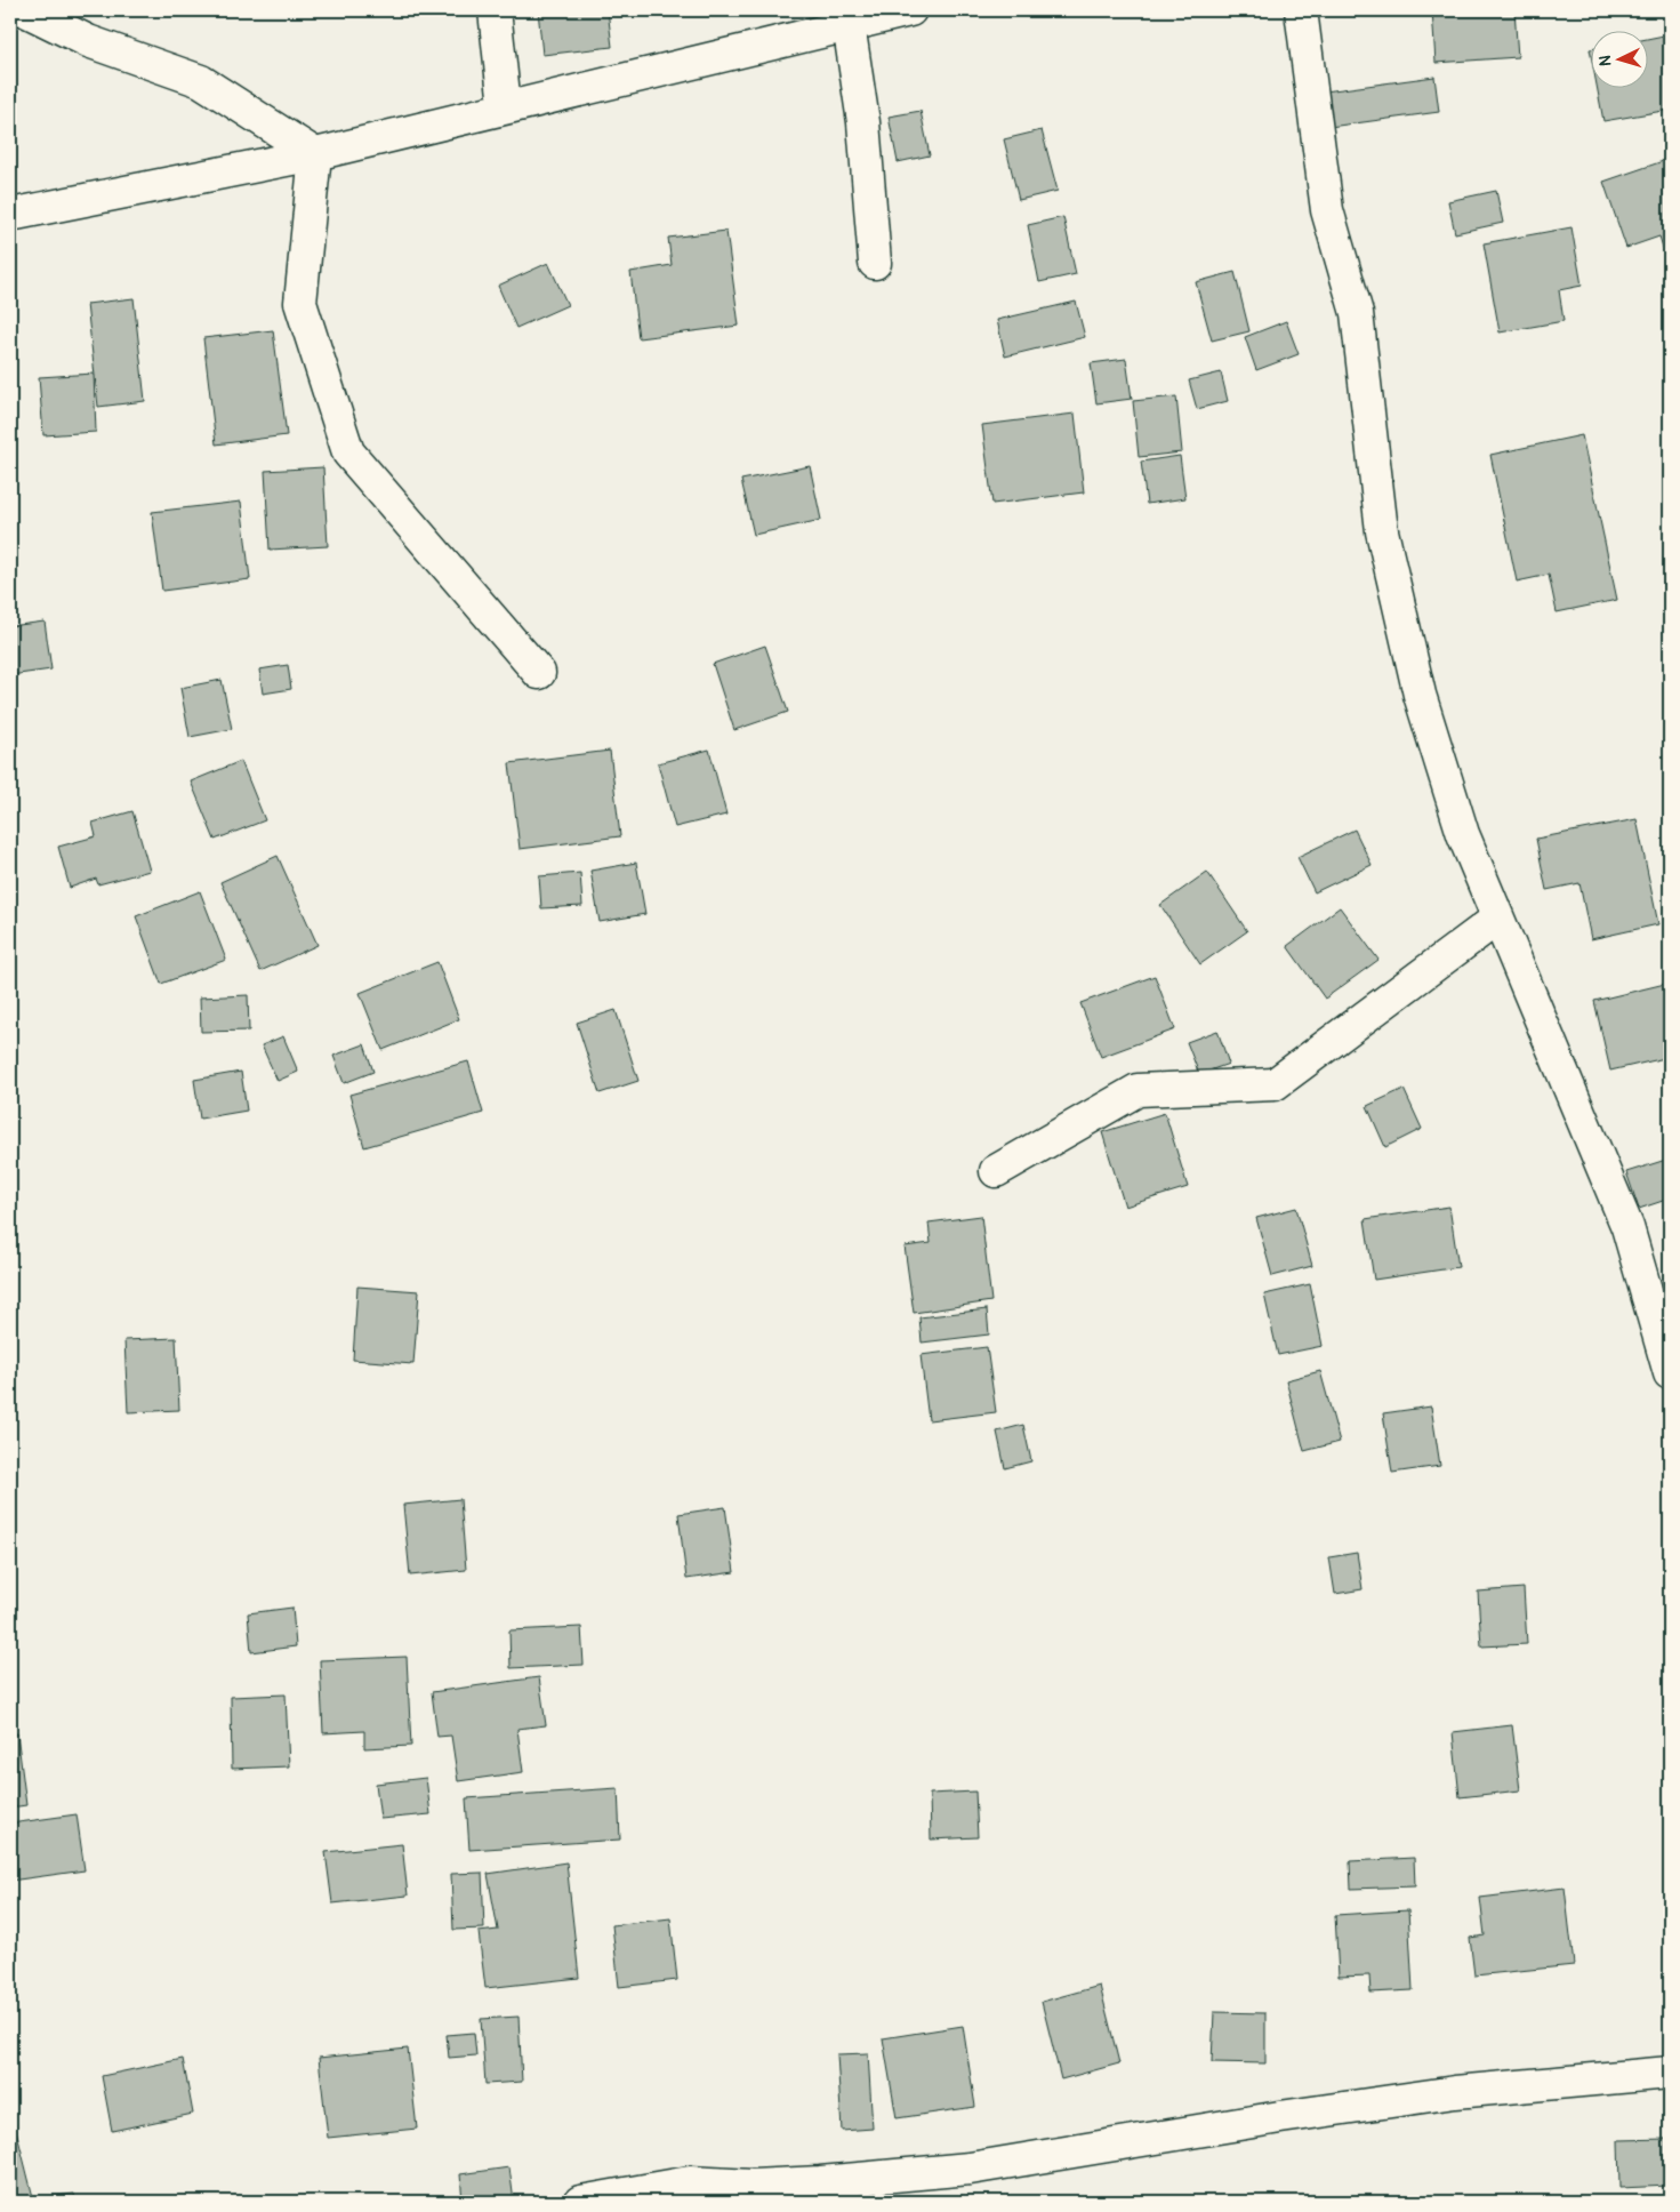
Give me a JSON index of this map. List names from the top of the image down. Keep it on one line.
{"north":"left"}
